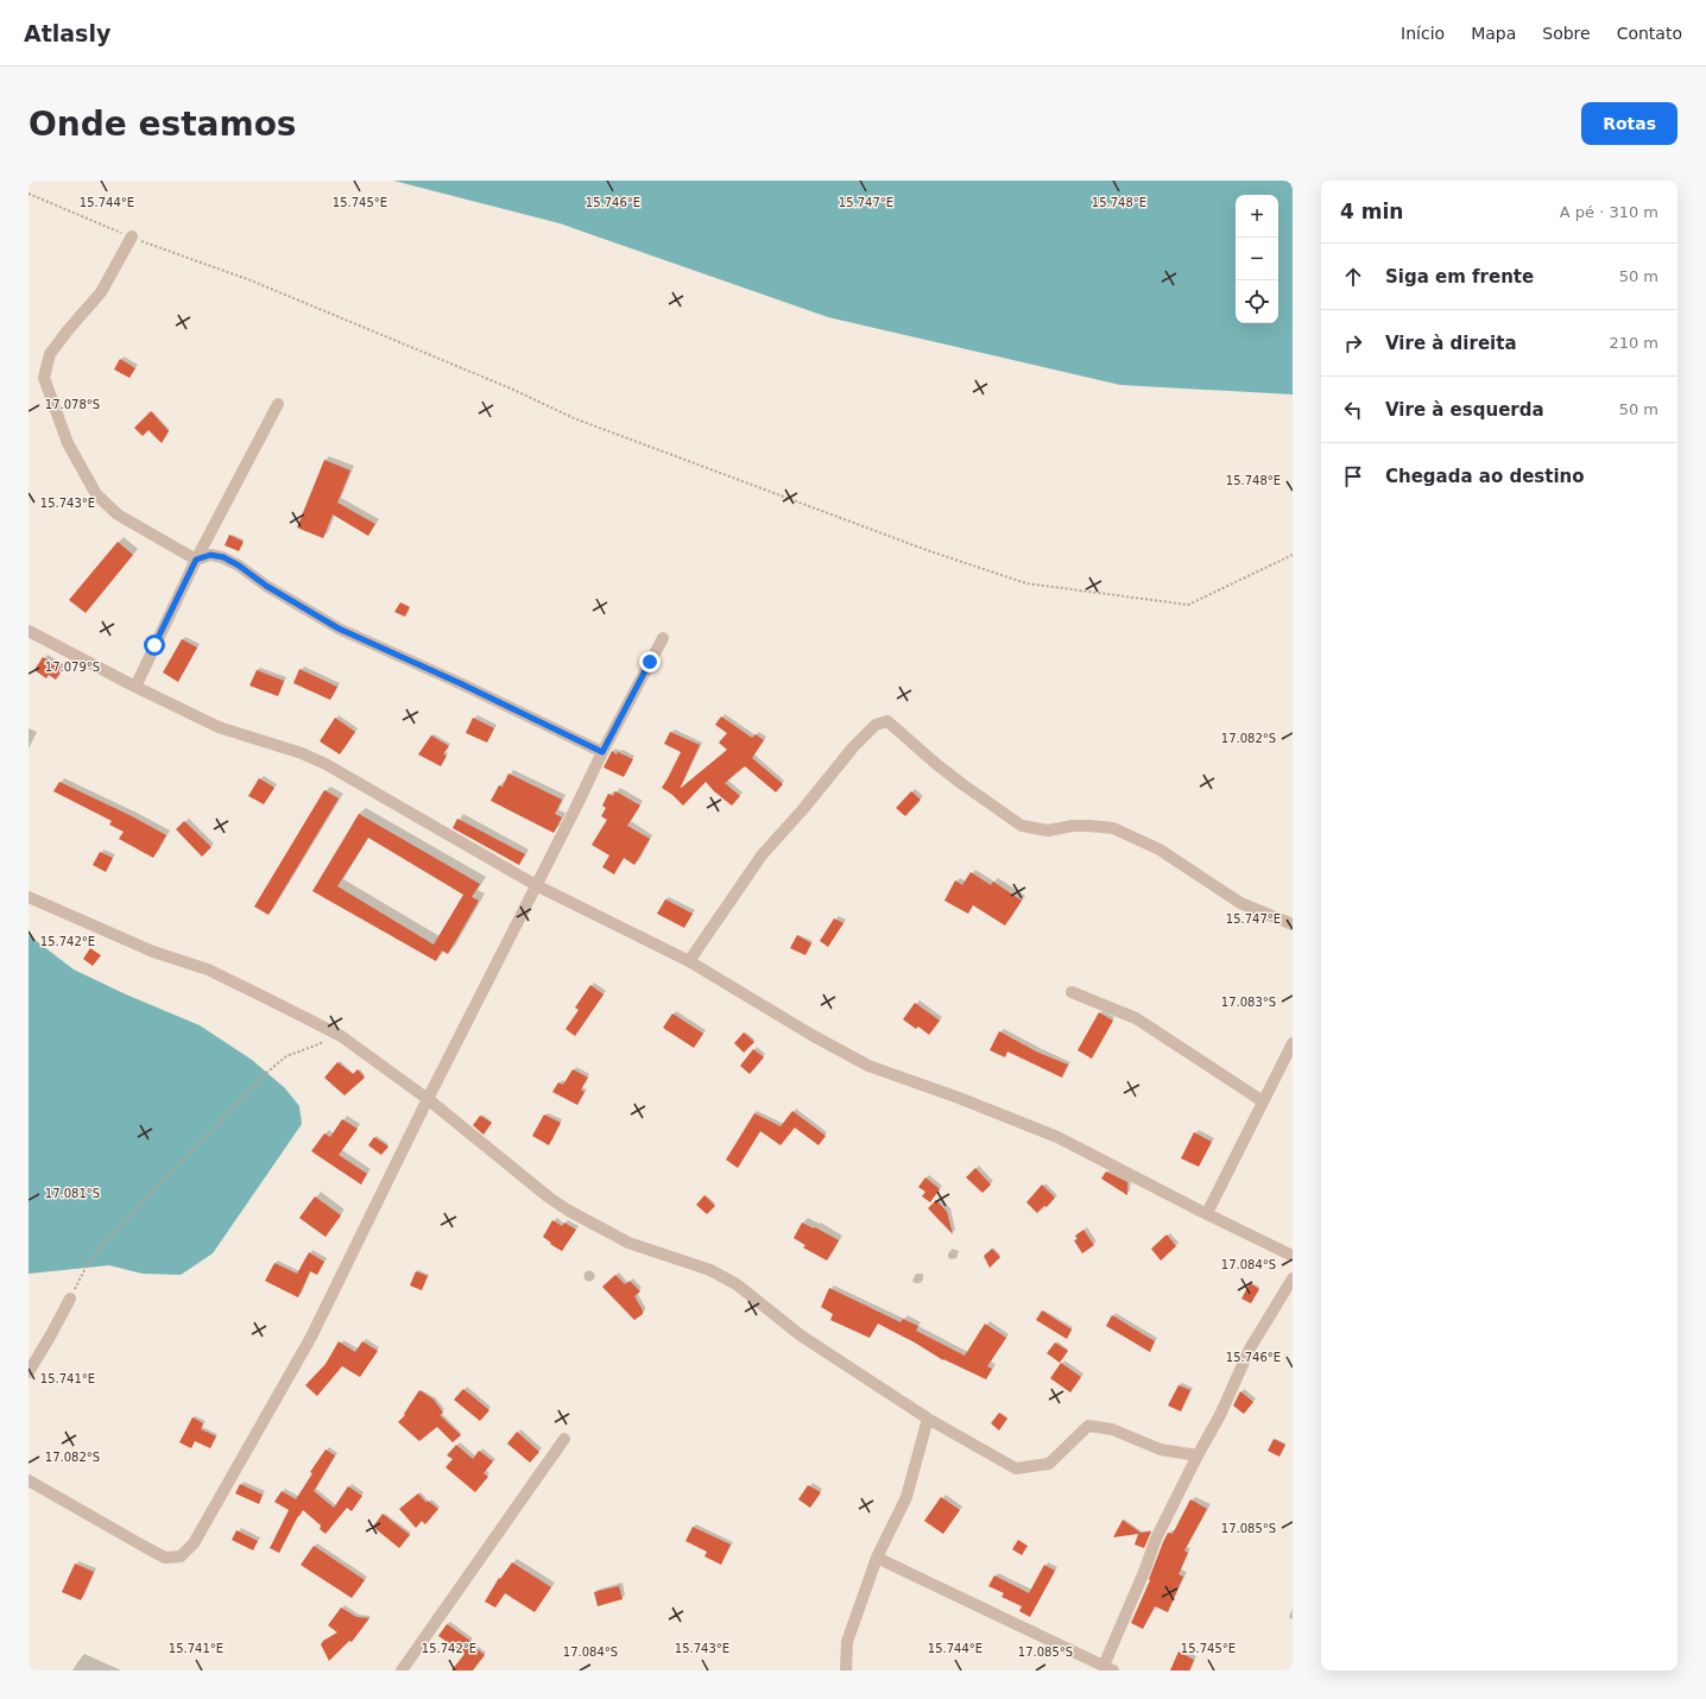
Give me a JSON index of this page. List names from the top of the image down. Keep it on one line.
{"page":{"header":"Atlasly","nav":["Início","Mapa","Sobre","Contato"],"buttons":"Rotas","title":"Onde estamos","heading":["4 min","A pé · 310 m"],"map_buttons":["+","−"],"list":[["Siga em frente","50 m"],["Vire à direita","210 m"],["Vire à esquerda","50 m"],"Chegada ao destino"]},"coordinates":["15.744°E","15.745°E","15.746°E","15.747°E","15.748°E","17.078°S","15.743°E","17.079°S","17.082°S","15.742°E","17.083°S","17.081°S","17.084°S","15.741°E","17.085°S"]}
